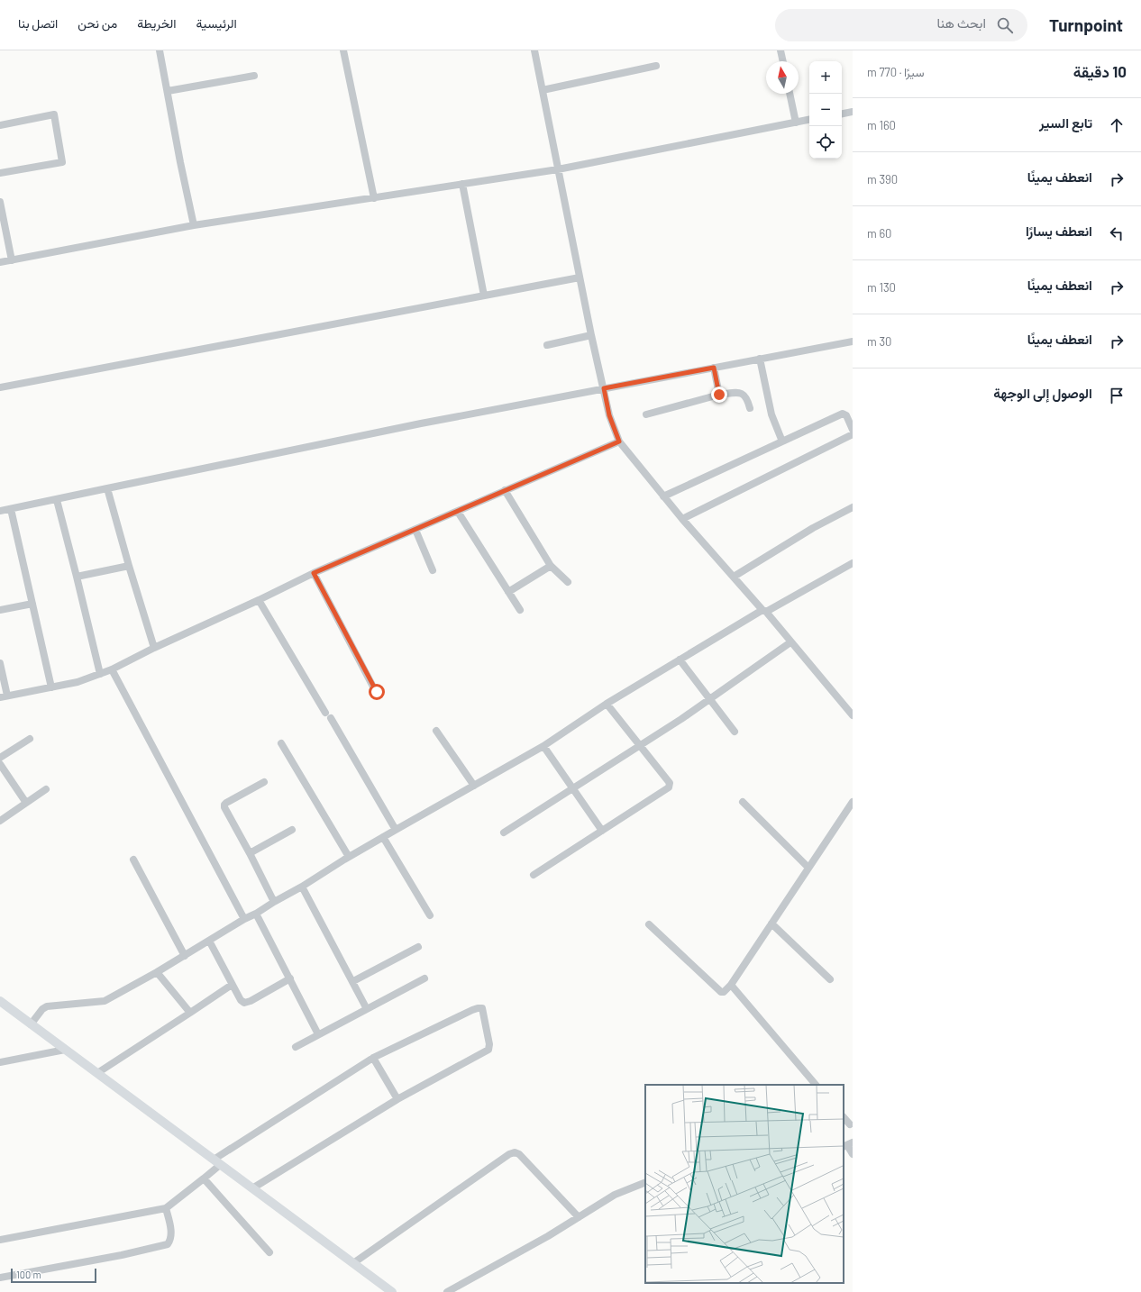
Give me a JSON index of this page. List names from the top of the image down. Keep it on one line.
{"scale_bar":"100 m","north":"top","page":{"header":"Turnpoint","search":"ابحث هنا","nav":["الرئيسية","الخريطة","من نحن","اتصل بنا"],"heading":["10 دقيقة","سيرًا · 770 m"],"map_buttons":["+","−"],"list":[["تابع السير","160 m"],["انعطف يمينًا","390 m"],["انعطف يسارًا","60 m"],["انعطف يمينًا","130 m"],["انعطف يمينًا","30 m"],"الوصول إلى الوجهة"],"scale":"100 m"}}
